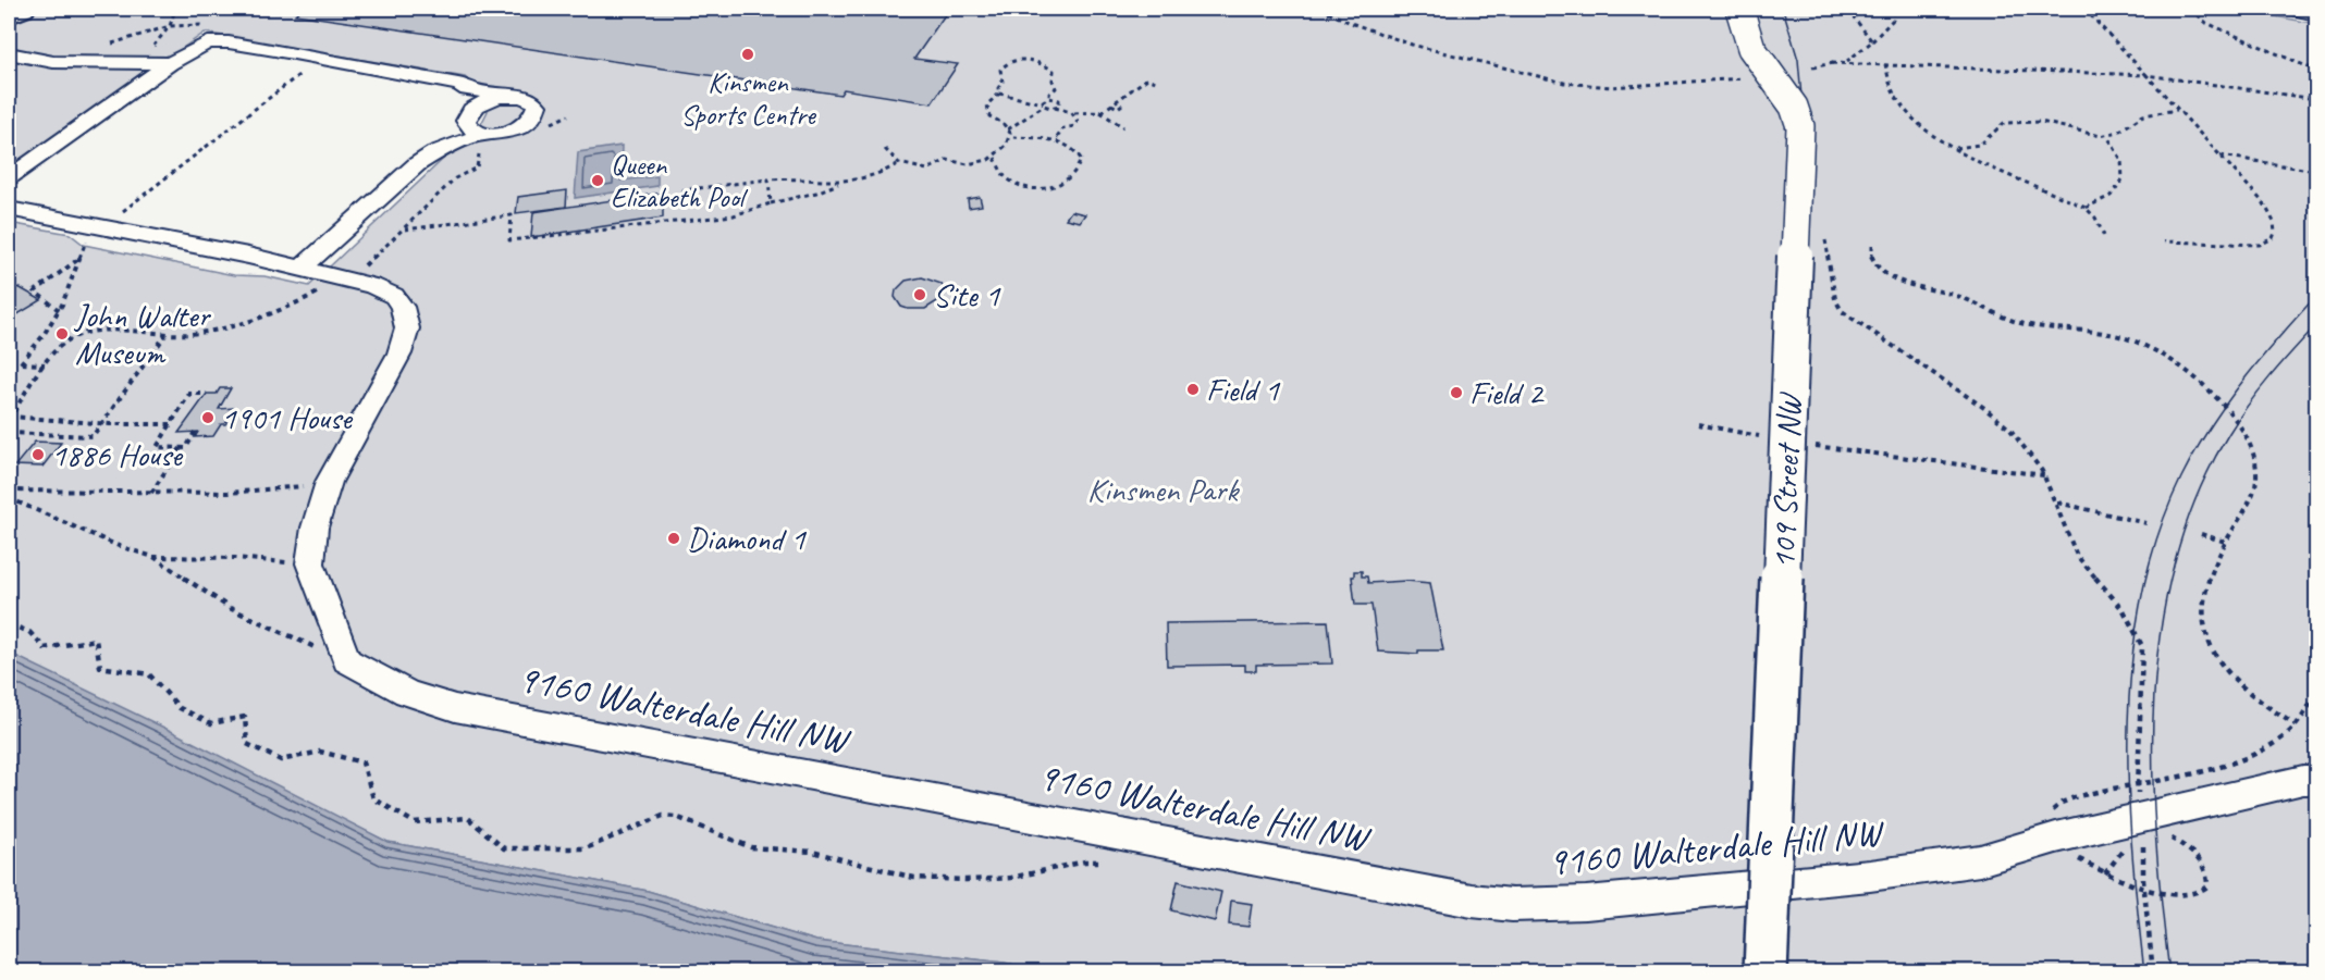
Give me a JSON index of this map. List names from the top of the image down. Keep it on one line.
{"streets":{"main road":["109 Street NW"],"street":["9160 Walterdale Hill NW"]},"parks":["Kinsmen Park"],"places":["Kinsmen Sports Centre","Queen Elizabeth Pool","Site 1","John Walter Museum","Field 1","Field 2","1901 House","1886 House","Diamond 1"]}
